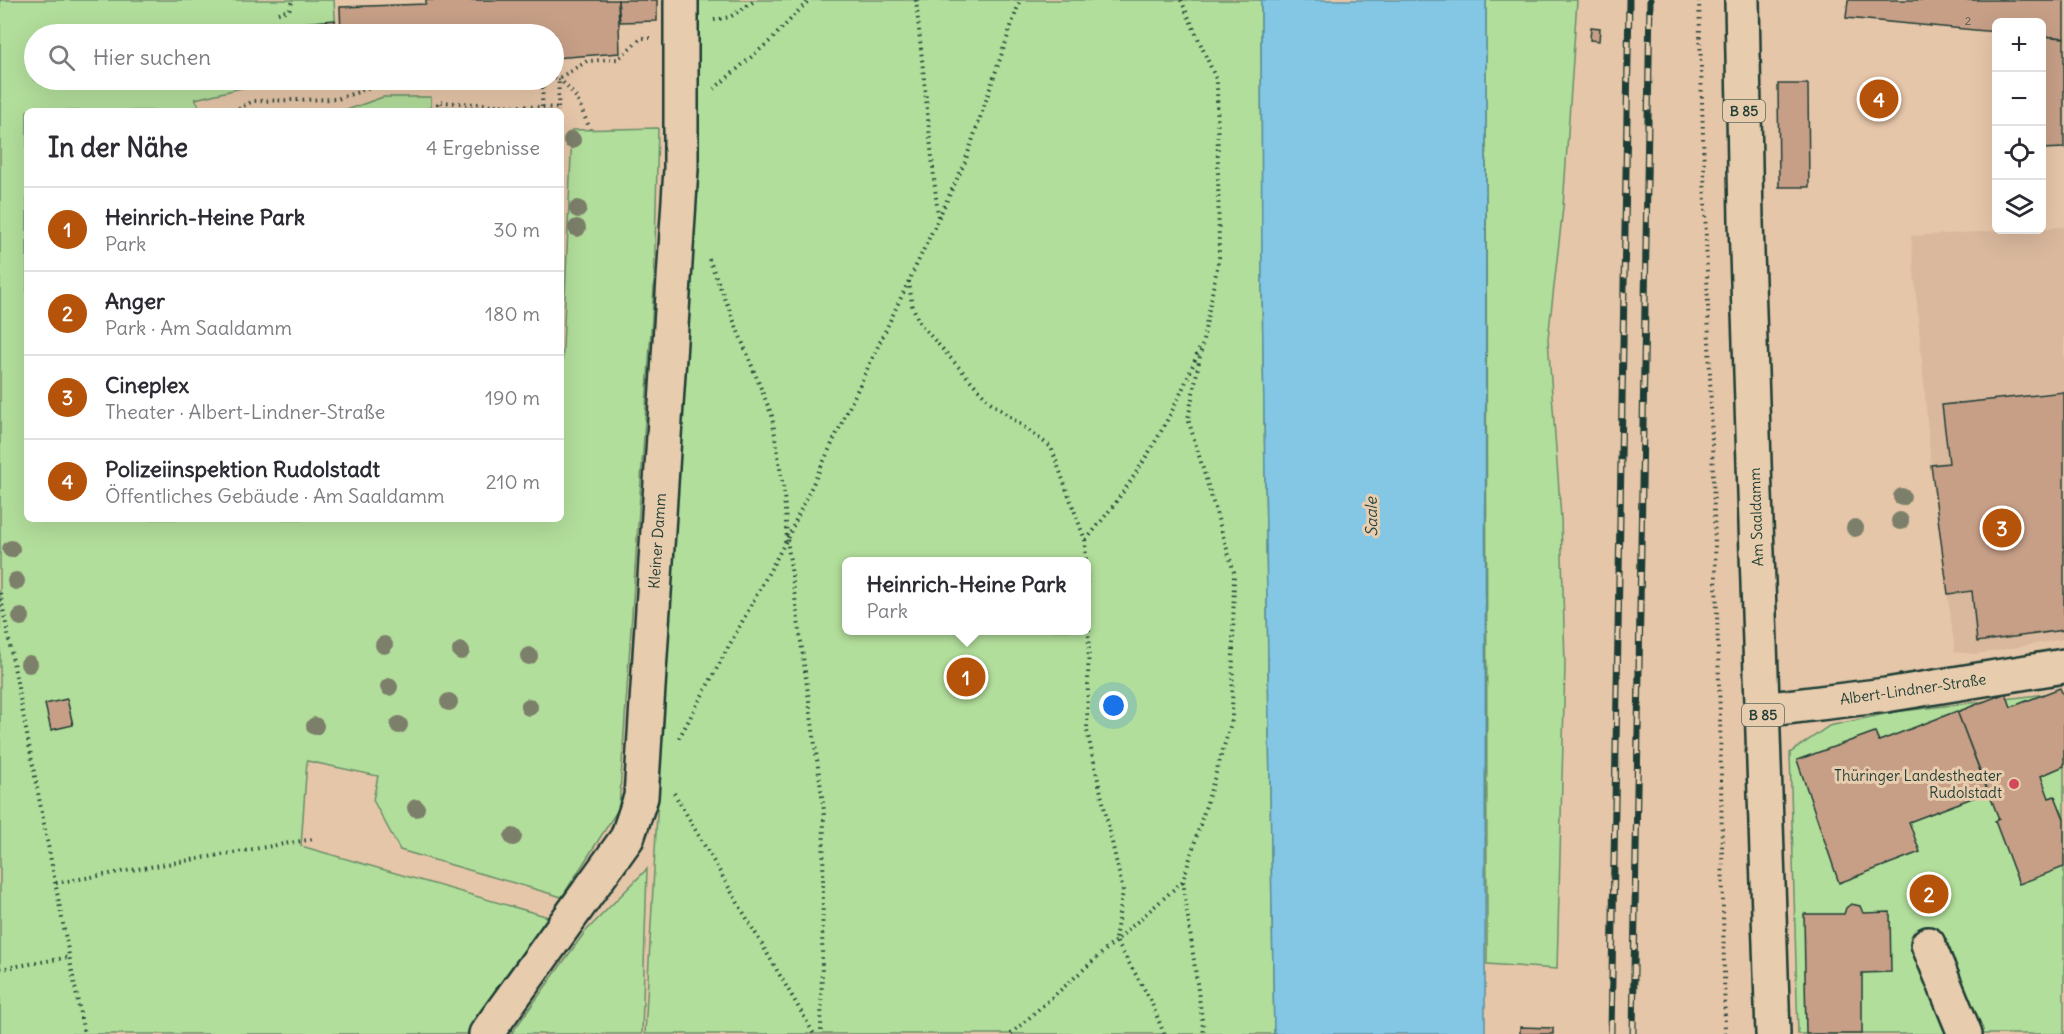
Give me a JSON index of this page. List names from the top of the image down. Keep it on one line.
{"streets":{"street":["B 85","Am Saaldamm","Kleiner Damm","Albert-Lindner-Straße"]},"crossings":[["Am Saaldamm","Albert-Lindner-Straße"]],"water":["Saale"],"places":["Thüringer Landestheater Rudolstadt"],"house_numbers":["2"],"page":{"map_buttons":["+","−"],"search":"Hier suchen","pins":["4","3","1","2"],"heading":["In der Nähe","4 Ergebnisse"],"list":[{"mark":"1","name":"Heinrich-Heine Park","note":"Park","value":"30 m"},{"mark":"2","name":"Anger","note":"Park · Am Saaldamm","value":"180 m"},{"mark":"3","name":"Cineplex","note":"Theater · Albert-Lindner-Straße","value":"190 m"},{"mark":"4","name":"Polizeiinspektion Rudolstadt","note":"Öffentliches Gebäude · Am Saaldamm","value":"210 m"}],"popup":["Heinrich-Heine Park","Park"]}}
